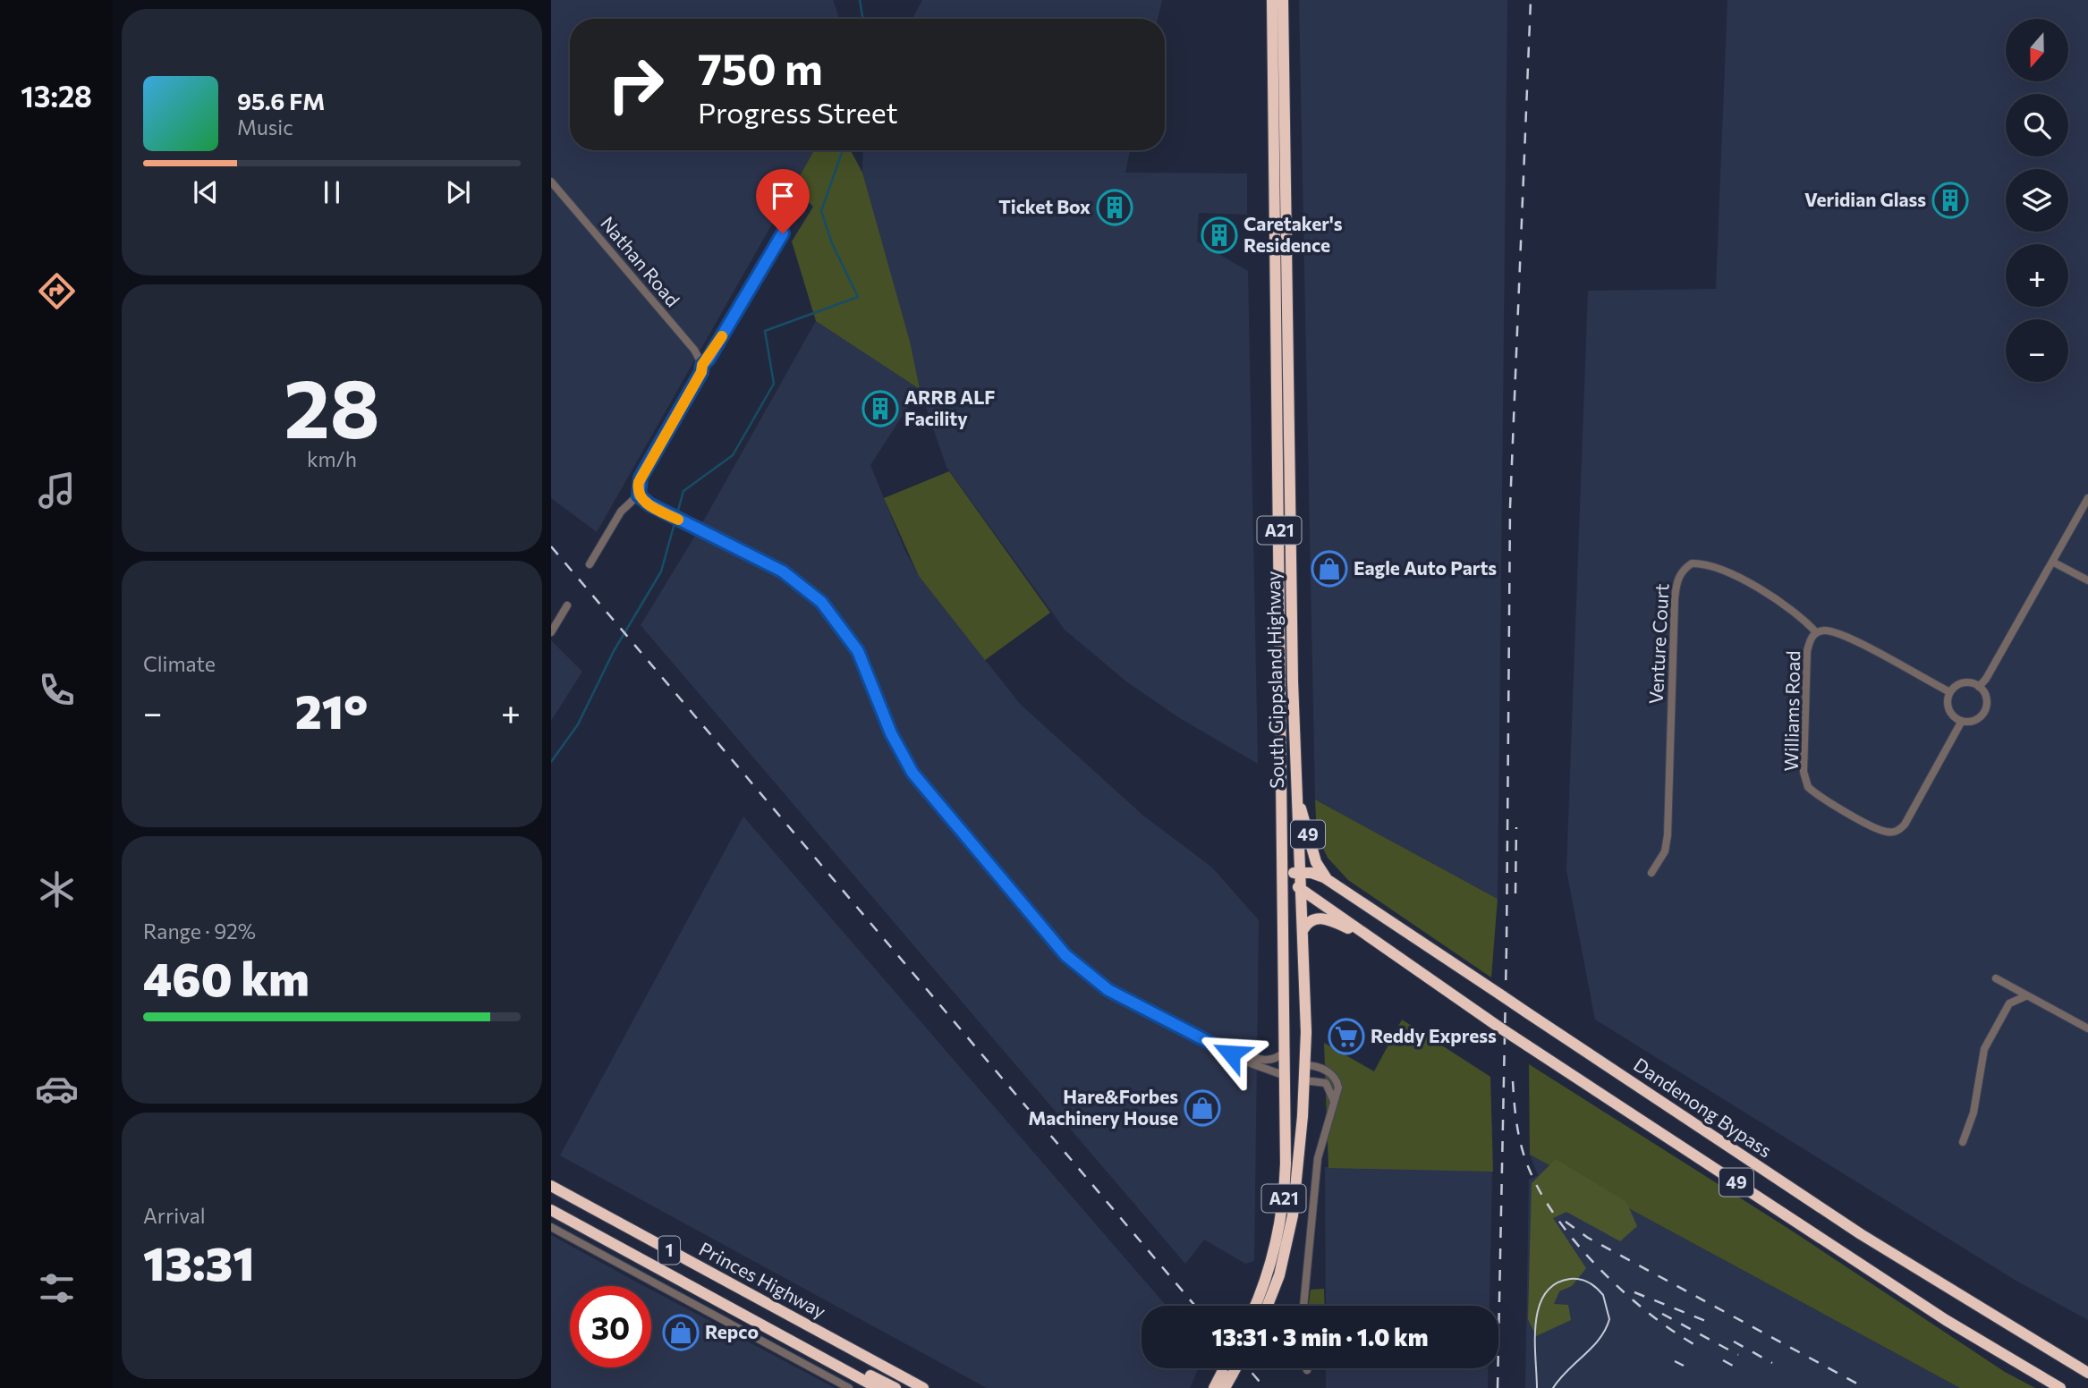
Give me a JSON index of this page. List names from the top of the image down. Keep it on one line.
{"streets":{"highway":["A21","South Gippsland Highway","49","Dandenong Bypass","1","Princes Highway"],"street":["Nathan Road","Venture Court","Williams Road"]},"crossings":[["Venture Court","Williams Road"],["South Gippsland Highway","49"],["South Gippsland Highway","Dandenong Bypass"],["49","Dandenong Bypass"]],"places":{"building":["Veridian Glass","Ticket Box","Caretaker's Residence","ARRB ALF Facility"],"shop":["Eagle Auto Parts","Hare&Forbes Machinery House","Repco"],"supermarket":["Reddy Express"]},"north":"bottom","page":{"tabs":"13:28","map_buttons":["+","−"],"turn":["750 m","Progress Street"],"song":["95.6 FM","Music"],"tile":[["28","km/h"],"Climate",["Range · 92%","460 km"],["Arrival","13:31"]],"heat":["−","21°","+"],"limit":"30","trip":"13:31 · 3 min · 1.0 km"}}
